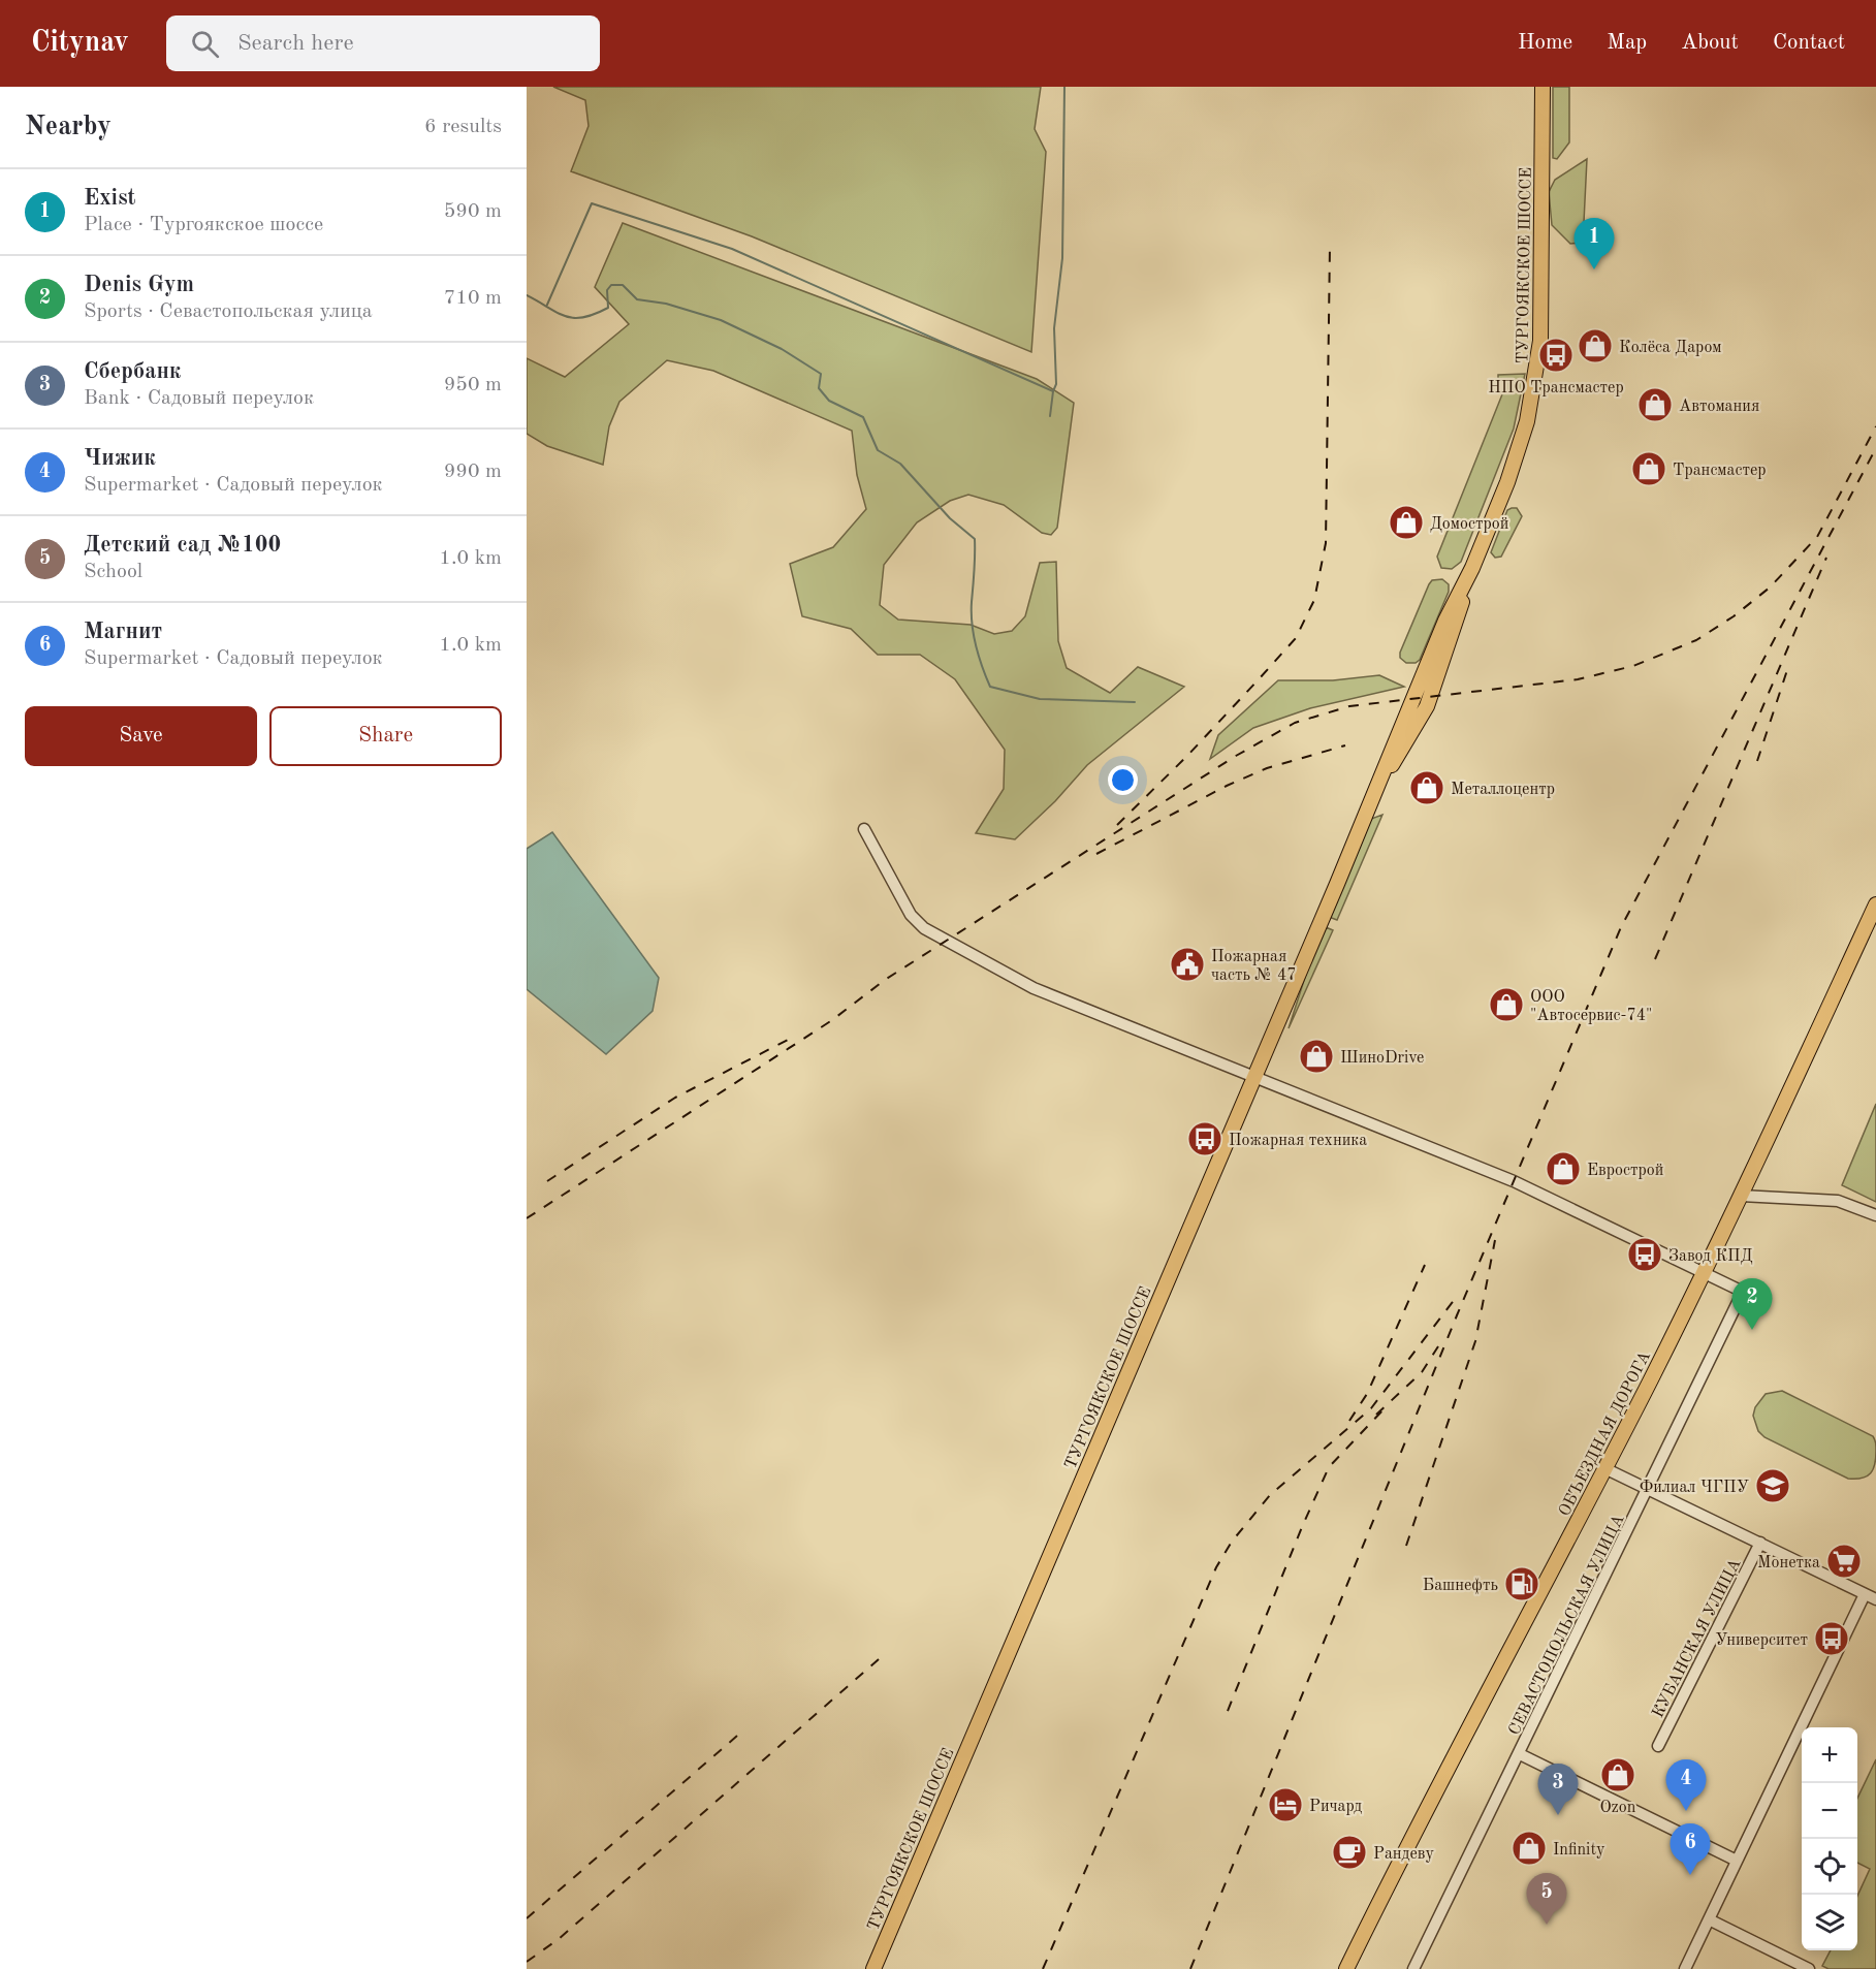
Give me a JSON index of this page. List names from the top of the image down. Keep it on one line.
{"streets":{"main road":["ТУРГОЯКСКОЕ ШОССЕ","ОБЪЕЗДНАЯ ДОРОГА"],"street":["СЕВАСТОПОЛЬСКАЯ УЛИЦА","КУБАНСКАЯ УЛИЦА"]},"crossings":[["ОБЪЕЗДНАЯ ДОРОГА","СЕВАСТОПОЛЬСКАЯ УЛИЦА"]],"places":{"shop":["Колёса Даром","Автомания","Трансмастер","Домострой","Металлоцентр","ООО \"Автосервис-74\"","ШиноDrive","Еврострой","Ozon","Infinity"],"bus stop":["НПО Трансмастер","Пожарная техника","Завод КПД","Университет"],"public building":["Пожарная часть № 47"],"school or university":["Филиал ЧГПУ"],"supermarket":["Монетка"],"fuel station":["Башнефть"],"hotel":["Ричард"],"cafe":["Рандеву"]},"page":{"header":"Citynav","search":"Search here","nav":["Home","Map","About","Contact"],"heading":["Nearby","6 results"],"list":[{"mark":"1","name":"Exist","note":"Place · Тургоякское шоссе","value":"590 m"},{"mark":"2","name":"Denis Gym","note":"Sports · Севастопольская улица","value":"710 m"},{"mark":"3","name":"Сбербанк","note":"Bank · Садовый переулок","value":"950 m"},{"mark":"4","name":"Чижик","note":"Supermarket · Садовый переулок","value":"990 m"},{"mark":"5","name":"Детский сад №100","note":"School","value":"1.0 km"},{"mark":"6","name":"Магнит","note":"Supermarket · Садовый переулок","value":"1.0 km"}],"pins":["1","2","4","3","6","5"],"buttons":["Save","Share"],"map_buttons":["+","−"]}}
